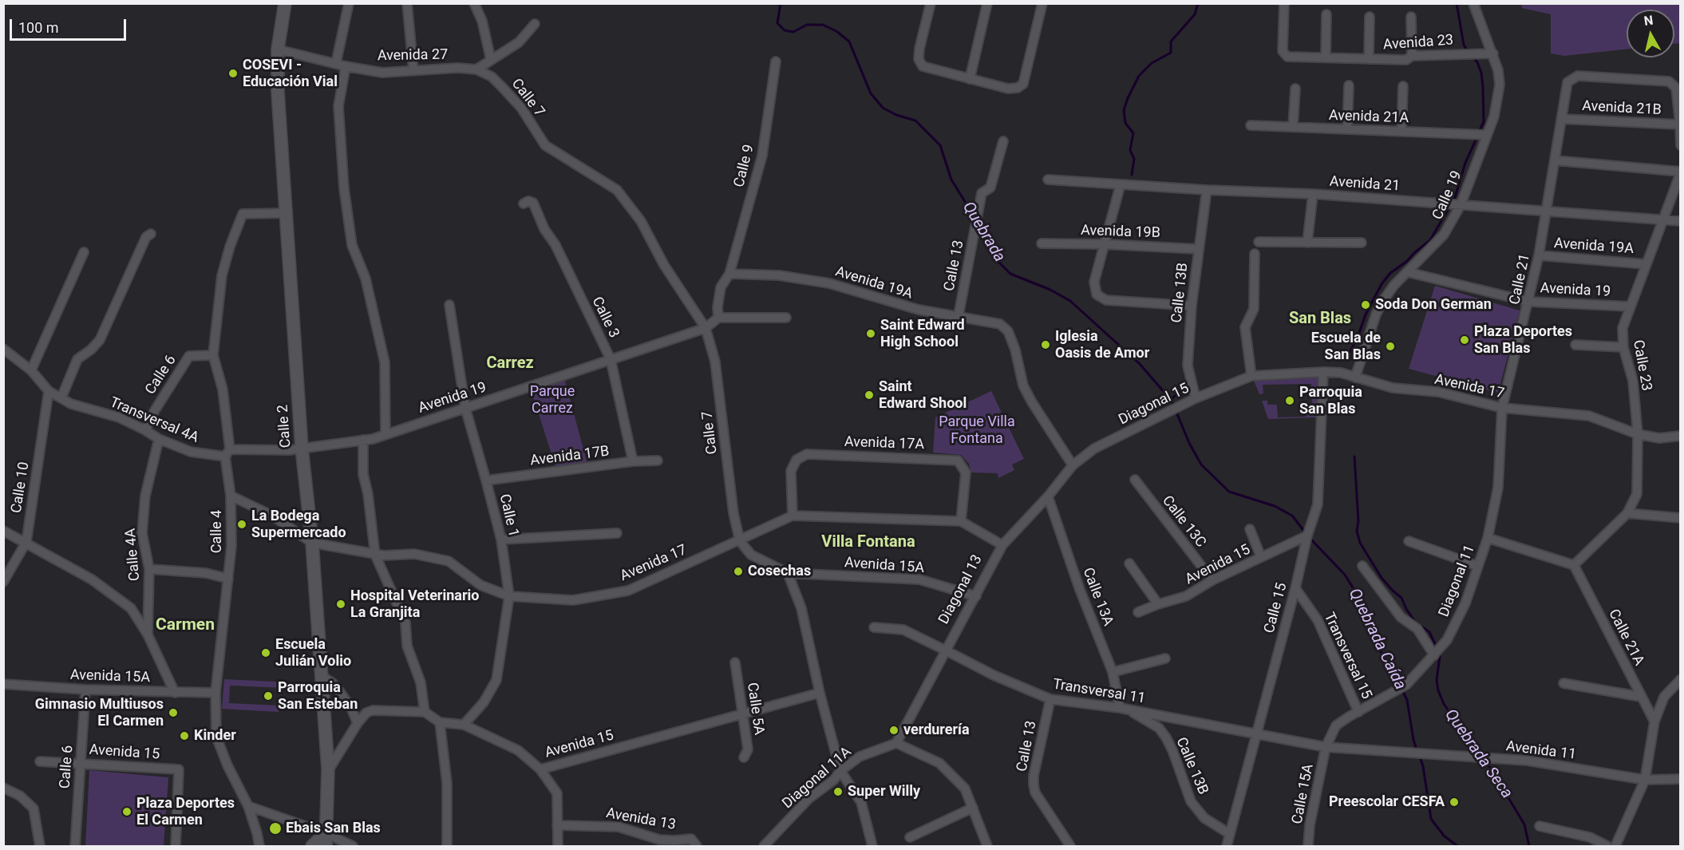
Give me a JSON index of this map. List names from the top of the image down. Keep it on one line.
{"streets":{"street":["Avenida 23","Avenida 27","Calle 7","Avenida 21B","Avenida 21A","Calle 9","Avenida 21","Calle 19","Avenida 19B","Avenida 19A","Calle 13","Calle 21","Avenida 19","Calle 13B","Calle 3","Calle 23","Calle 6","Avenida 17","Diagonal 15","Transversal 4A","Calle 2","Avenida 17A","Avenida 17B","Calle 10","Calle 1","Calle 13C","Calle 4","Calle 4A","Avenida 15","Avenida 15A","Diagonal 11","Diagonal 13","Calle 13A","Calle 15","Calle 21A","Transversal 15","Transversal 11","Calle 5A","Avenida 11","Diagonal 11A","Calle 15A","Avenida 13"]},"crossings":[["Avenida 23","Calle 19"],["Avenida 27","Calle 7"],["Avenida 27","Calle 2"],["Calle 7","Avenida 19"],["Calle 7","Avenida 17"],["Avenida 21B","Calle 21"],["Avenida 21A","Calle 19"],["Calle 9","Avenida 19A"],["Calle 9","Avenida 19"],["Avenida 21","Calle 19"],["Avenida 21","Calle 21"],["Avenida 21","Calle 13B"],["Avenida 21","Calle 23"],["Calle 19","Avenida 19"],["Calle 19","Avenida 17"],["Avenida 19B","Calle 13B"],["Avenida 19A","Calle 13"],["Avenida 19A","Calle 21"],["Avenida 19A","Calle 23"],["Avenida 19A","Diagonal 15"],["Avenida 19A","Diagonal 13"],["Calle 13","Transversal 11"],["Calle 21","Avenida 19"],["Calle 21","Avenida 17"],["Calle 21","Diagonal 11"],["Avenida 19","Calle 3"],["Avenida 19","Calle 23"],["Avenida 19","Transversal 4A"],["Avenida 19","Calle 2"],["Avenida 19","Calle 1"],["Avenida 19","Calle 4"],["Calle 13B","Diagonal 15"],["Calle 13B","Calle 15"],["Calle 13B","Transversal 11"],["Calle 3","Avenida 17B"],["Calle 23","Avenida 17"],["Calle 6","Transversal 4A"],["Calle 6","Calle 4"],["Calle 6","Avenida 15"],["Calle 6","Avenida 15A"],["Avenida 17","Diagonal 15"],["Avenida 17","Calle 2"],["Avenida 17","Avenida 17A"],["Avenida 17","Calle 1"],["Avenida 17","Diagonal 13"],["Avenida 17","Calle 15"],["Diagonal 15","Diagonal 13"],["Transversal 4A","Calle 10"],["Transversal 4A","Calle 4"],["Transversal 4A","Calle 4A"],["Calle 2","Calle 4"],["Avenida 17B","Calle 1"],["Calle 1","Avenida 15"],["Calle 13C","Avenida 15"],["Calle 4","Avenida 15A"],["Calle 4A","Avenida 15A"],["Avenida 15","Calle 15"],["Avenida 15","Calle 5A"],["Avenida 15A","Diagonal 13"],["Diagonal 11","Transversal 15"],["Diagonal 11","Avenida 11"],["Diagonal 11","Calle 15A"],["Diagonal 13","Calle 13A"],["Diagonal 13","Transversal 11"],["Diagonal 13","Diagonal 11A"],["Calle 13A","Transversal 11"],["Calle 15","Transversal 15"],["Calle 15","Transversal 11"],["Calle 15","Avenida 11"],["Transversal 11","Avenida 11"],["Avenida 11","Calle 15A"]],"districts":["San Blas","Carrez","Villa Fontana","Carmen"],"water":["Quebrada","Quebrada Caída","Quebrada Seca"],"parks":["Parque Carrez","Parque Villa Fontana"],"places":["COSEVI - Educación Vial","Soda Don German","Saint Edward High School","Plaza Deportes San Blas","Iglesia Oasis de Amor","Escuela de San Blas","Saint Edward Shool","Parroquia San Blas","La Bodega Supermercado","Cosechas","Hospital Veterinario La Granjita","Escuela Julián Volio","Parroquia San Esteban","Gimnasio Multiusos El Carmen","verdurería","Kinder","Super Willy","Preescolar CESFA","Plaza Deportes El Carmen","Ebais San Blas"],"scale_bar":"100 m","north":"top"}
